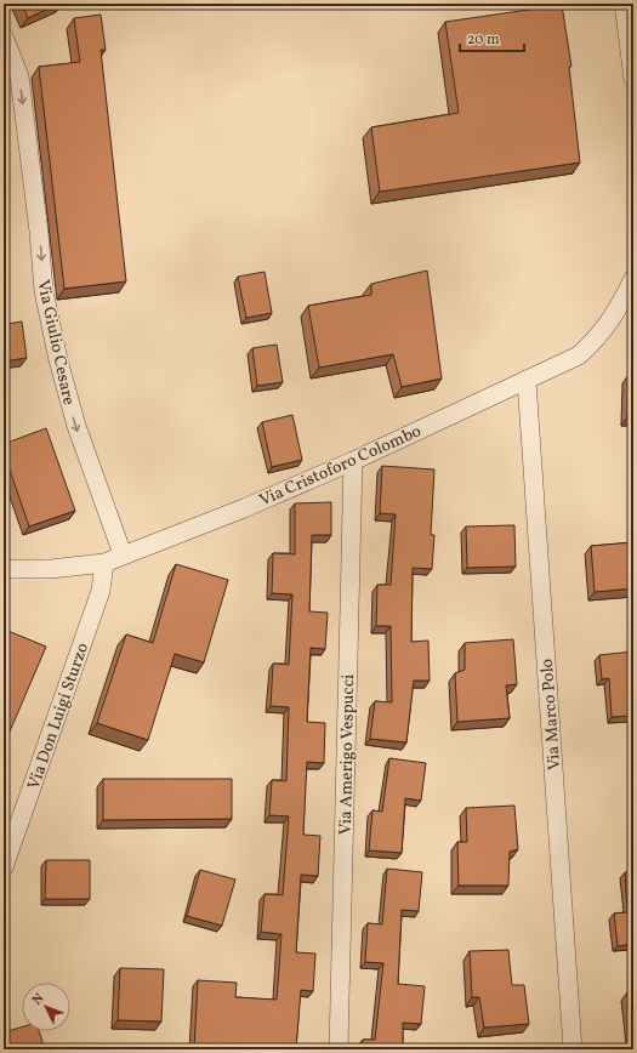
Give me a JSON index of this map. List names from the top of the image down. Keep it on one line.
{"streets":{"street":["Via Giulio Cesare","Via Cristoforo Colombo","Via Marco Polo","Via Don Luigi Sturzo","Via Amerigo Vespucci"]},"crossings":[["Via Giulio Cesare","Via Cristoforo Colombo"],["Via Cristoforo Colombo","Via Marco Polo"],["Via Cristoforo Colombo","Via Don Luigi Sturzo"],["Via Cristoforo Colombo","Via Amerigo Vespucci"]],"one_way":["Via Giulio Cesare"],"scale_bar":"20 m","north":"top left"}
